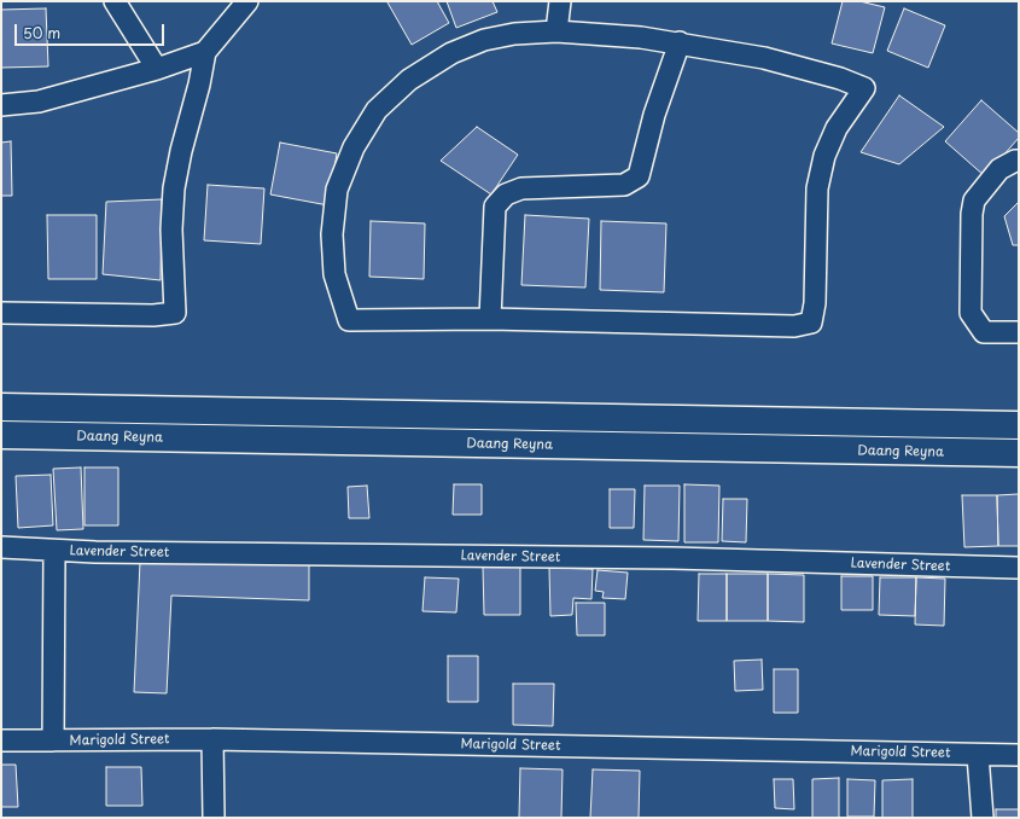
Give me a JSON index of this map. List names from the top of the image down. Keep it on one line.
{"streets":{"main road":["Daang Reyna"],"street":["Lavender Street","Marigold Street"]},"scale_bar":"50 m"}
